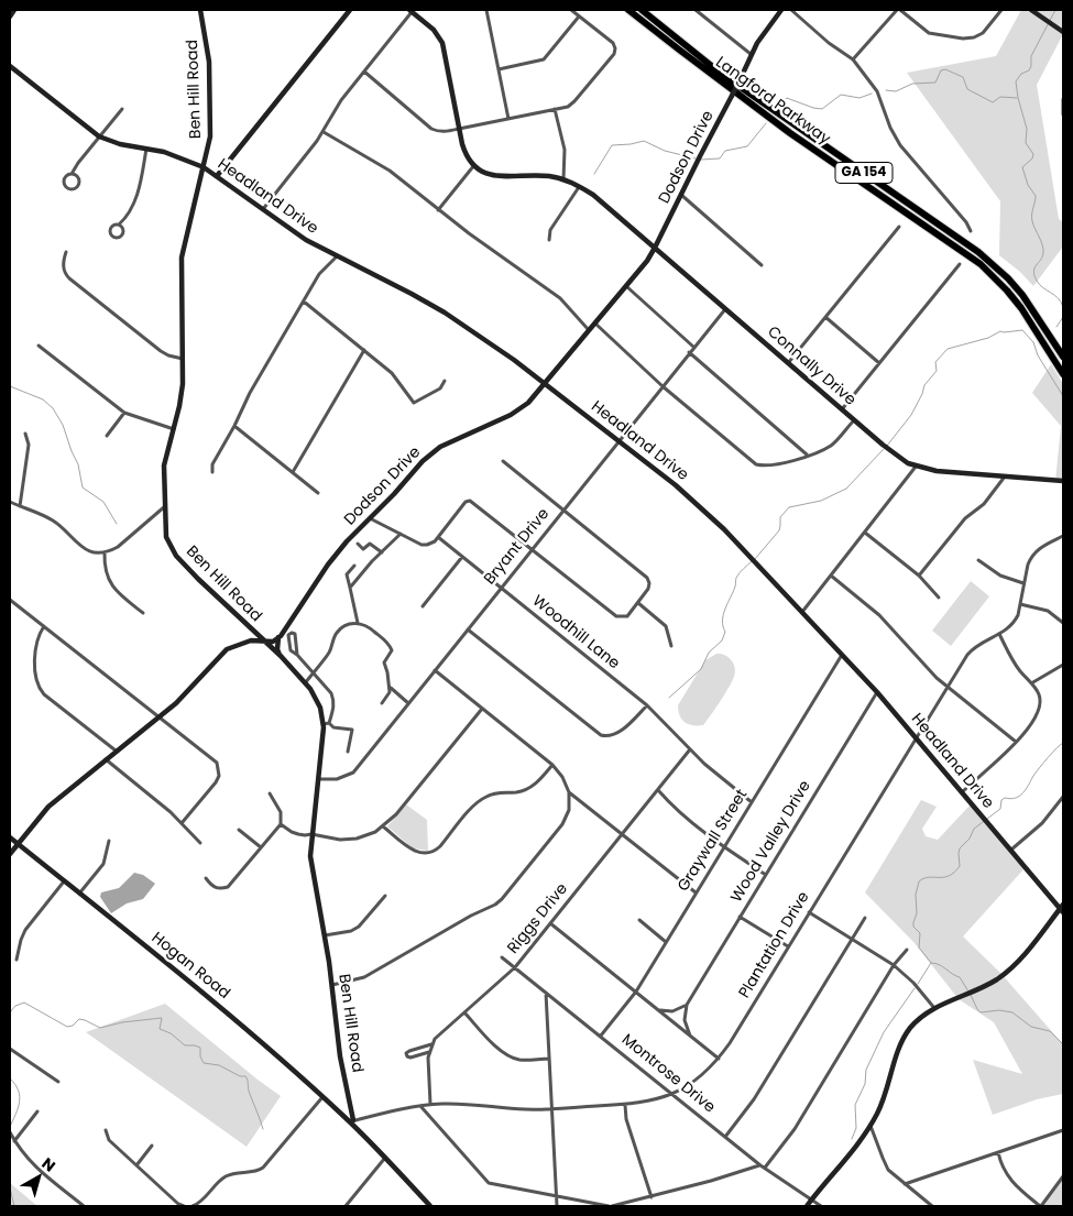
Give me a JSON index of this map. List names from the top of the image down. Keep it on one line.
{"streets":{"highway":["Langford Parkway","GA 154"],"street":["Ben Hill Road","Dodson Drive","Headland Drive","Connally Drive","Bryant Drive","Woodhill Lane","Graywall Street","Wood Valley Drive","Riggs Drive","Plantation Drive","Hogan Road","Montrose Drive"]},"crossings":[["Ben Hill Road","Headland Drive"],["Ben Hill Road","Bryant Drive"],["Ben Hill Road","Plantation Drive"],["Ben Hill Road","Hogan Road"],["Dodson Drive","Headland Drive"],["Dodson Drive","Connally Drive"],["Headland Drive","Bryant Drive"],["Headland Drive","Graywall Street"],["Headland Drive","Wood Valley Drive"],["Headland Drive","Plantation Drive"],["Connally Drive","Bryant Drive"],["Bryant Drive","Woodhill Lane"],["Woodhill Lane","Graywall Street"],["Woodhill Lane","Riggs Drive"],["Graywall Street","Montrose Drive"],["Riggs Drive","Plantation Drive"],["Riggs Drive","Montrose Drive"],["Plantation Drive","Hogan Road"],["Plantation Drive","Montrose Drive"]],"north":"top right"}
